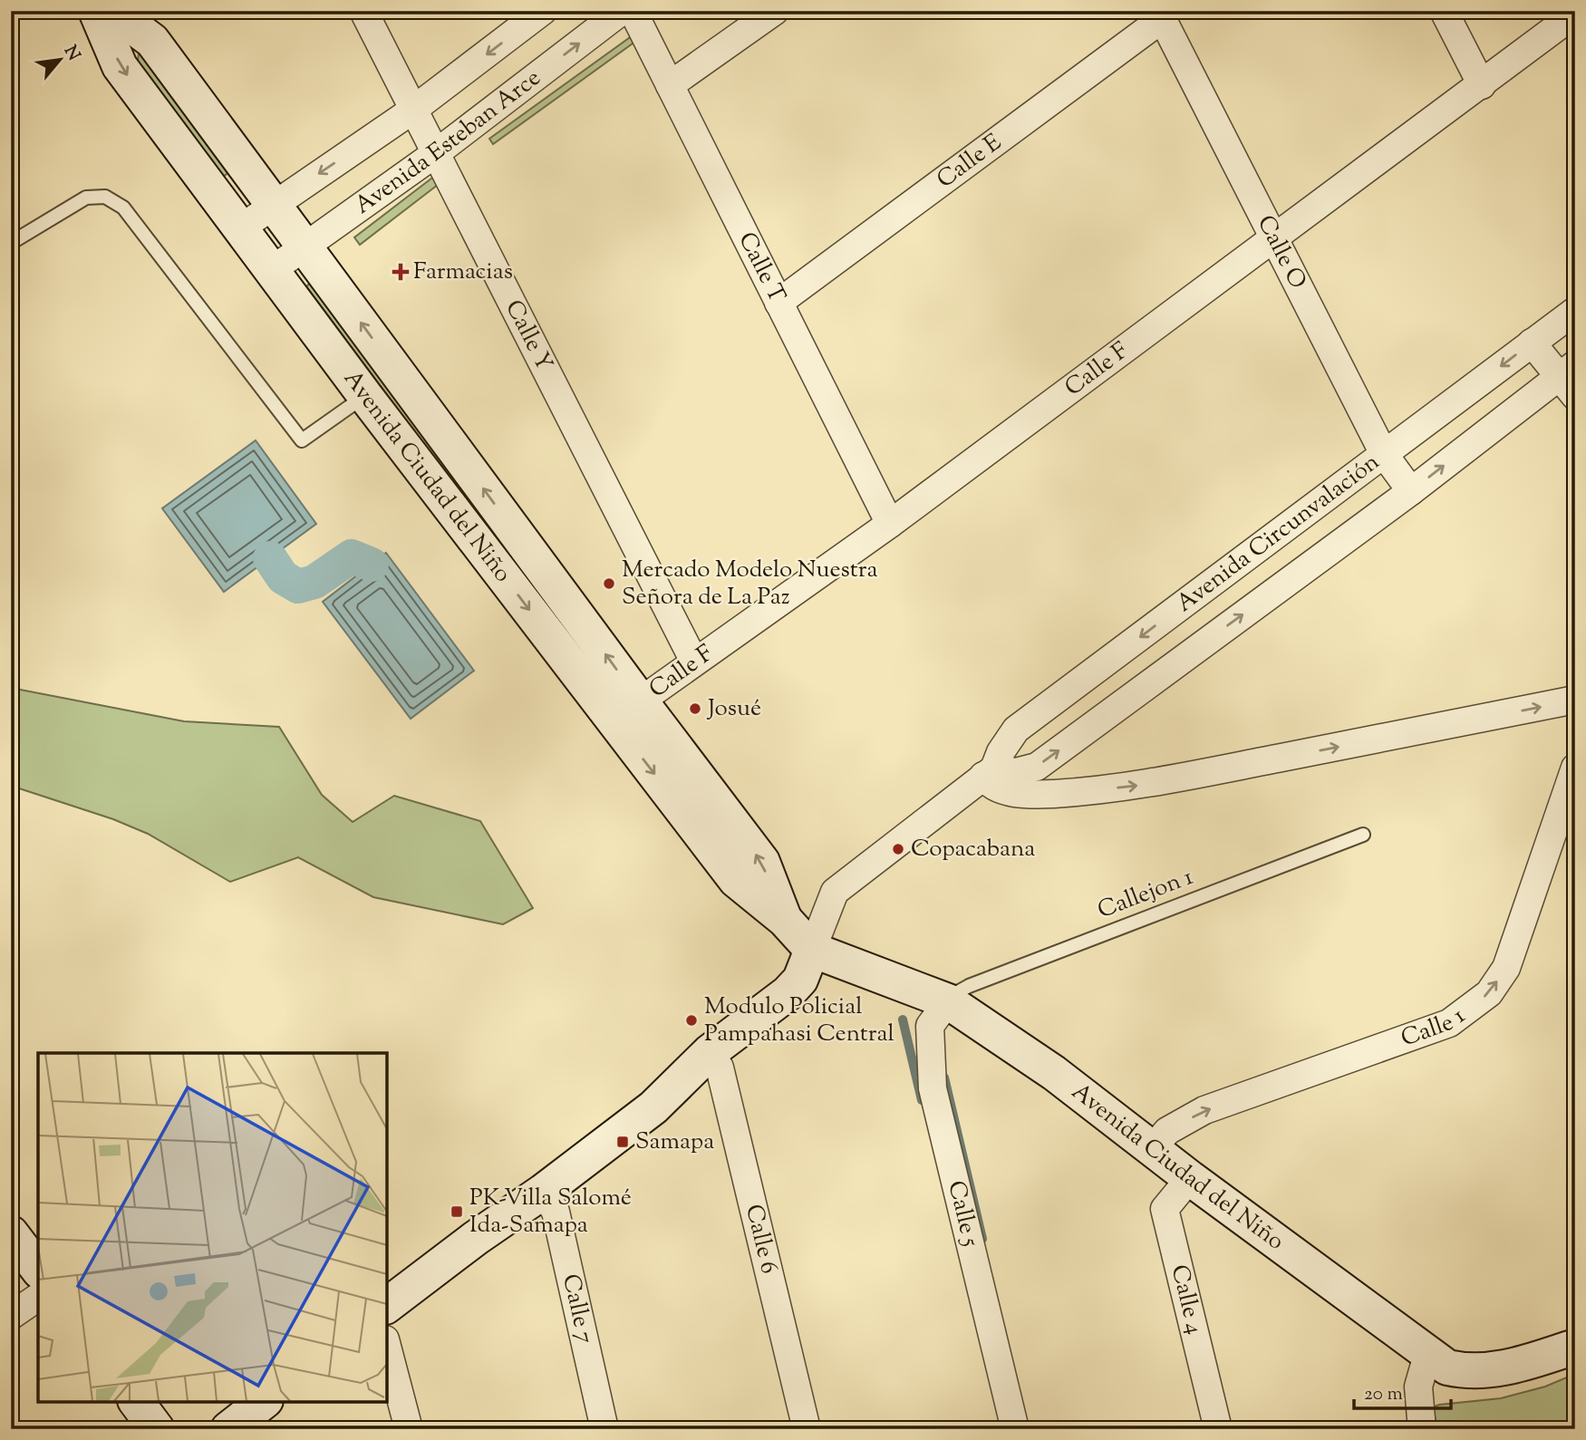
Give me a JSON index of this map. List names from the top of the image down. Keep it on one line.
{"streets":{"main road":["Avenida Ciudad del Niño","Avenida Circunvalación"],"street":["Avenida Esteban Arce","Calle E","Calle O","Calle T","Calle Y","Calle F","Calle 1","Calle 5","Calle 6","Calle 4","Calle 7"],"lane":["Callejon 1"]},"crossings":[["Avenida Esteban Arce","Calle Y"],["Avenida Esteban Arce","Avenida Ciudad del Niño"],["Calle E","Calle O"],["Calle E","Calle T"],["Calle O","Calle F"],["Calle O","Avenida Circunvalación"],["Calle T","Calle F"],["Calle Y","Calle F"],["Calle F","Avenida Ciudad del Niño"],["Avenida Ciudad del Niño","Avenida Circunvalación"],["Avenida Ciudad del Niño","Callejon 1"],["Avenida Ciudad del Niño","Calle 1"],["Avenida Ciudad del Niño","Calle 5"],["Avenida Ciudad del Niño","Calle 4"],["Avenida Circunvalación","Calle 6"],["Avenida Circunvalación","Calle 7"],["Callejon 1","Calle 5"]],"one_way":["Calle 1"],"places":{"health":["Farmacias"],"other":["Mercado Modelo Nuestra Señora de La Paz","Josué","Copacabana","Modulo Policial Pampahasi Central"],"transit":["Samapa","PK-Villa Salomé Ida-Samapa"]},"scale_bar":"20 m","north":"top right"}
